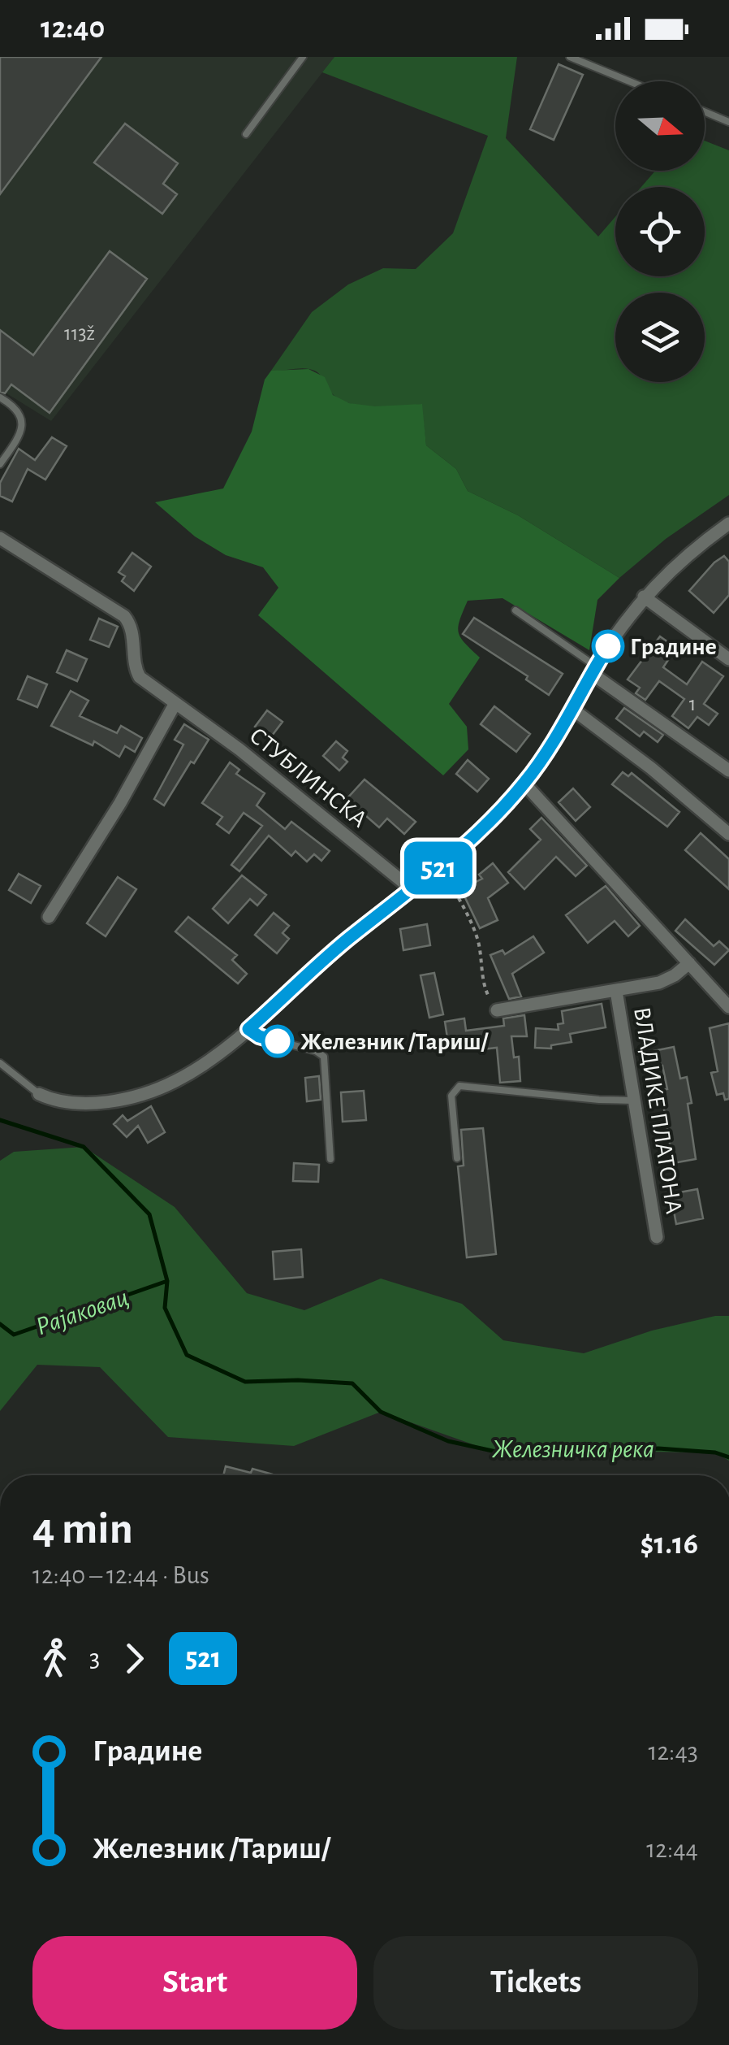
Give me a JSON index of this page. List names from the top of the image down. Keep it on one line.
{"streets":{"street":["СТУБЛИНСКА","ВЛАДИКЕ ПЛАТОНА"]},"water":["Рајаковац","Железничка река"],"places":["Градине","Железник /Тариш/"],"lines":["bus line 521"],"house_numbers":["113ž","1"],"north":"right","page":{"status":"12:40","on_map":"521","heading":["4 min","12:40 – 12:44 · Bus","$1.16"],"legs":["3","521"],"list":[{"name":"Градине","value":"12:43"},{"name":"Железник /Тариш/","value":"12:44"}],"buttons":["Start","Tickets"]}}
